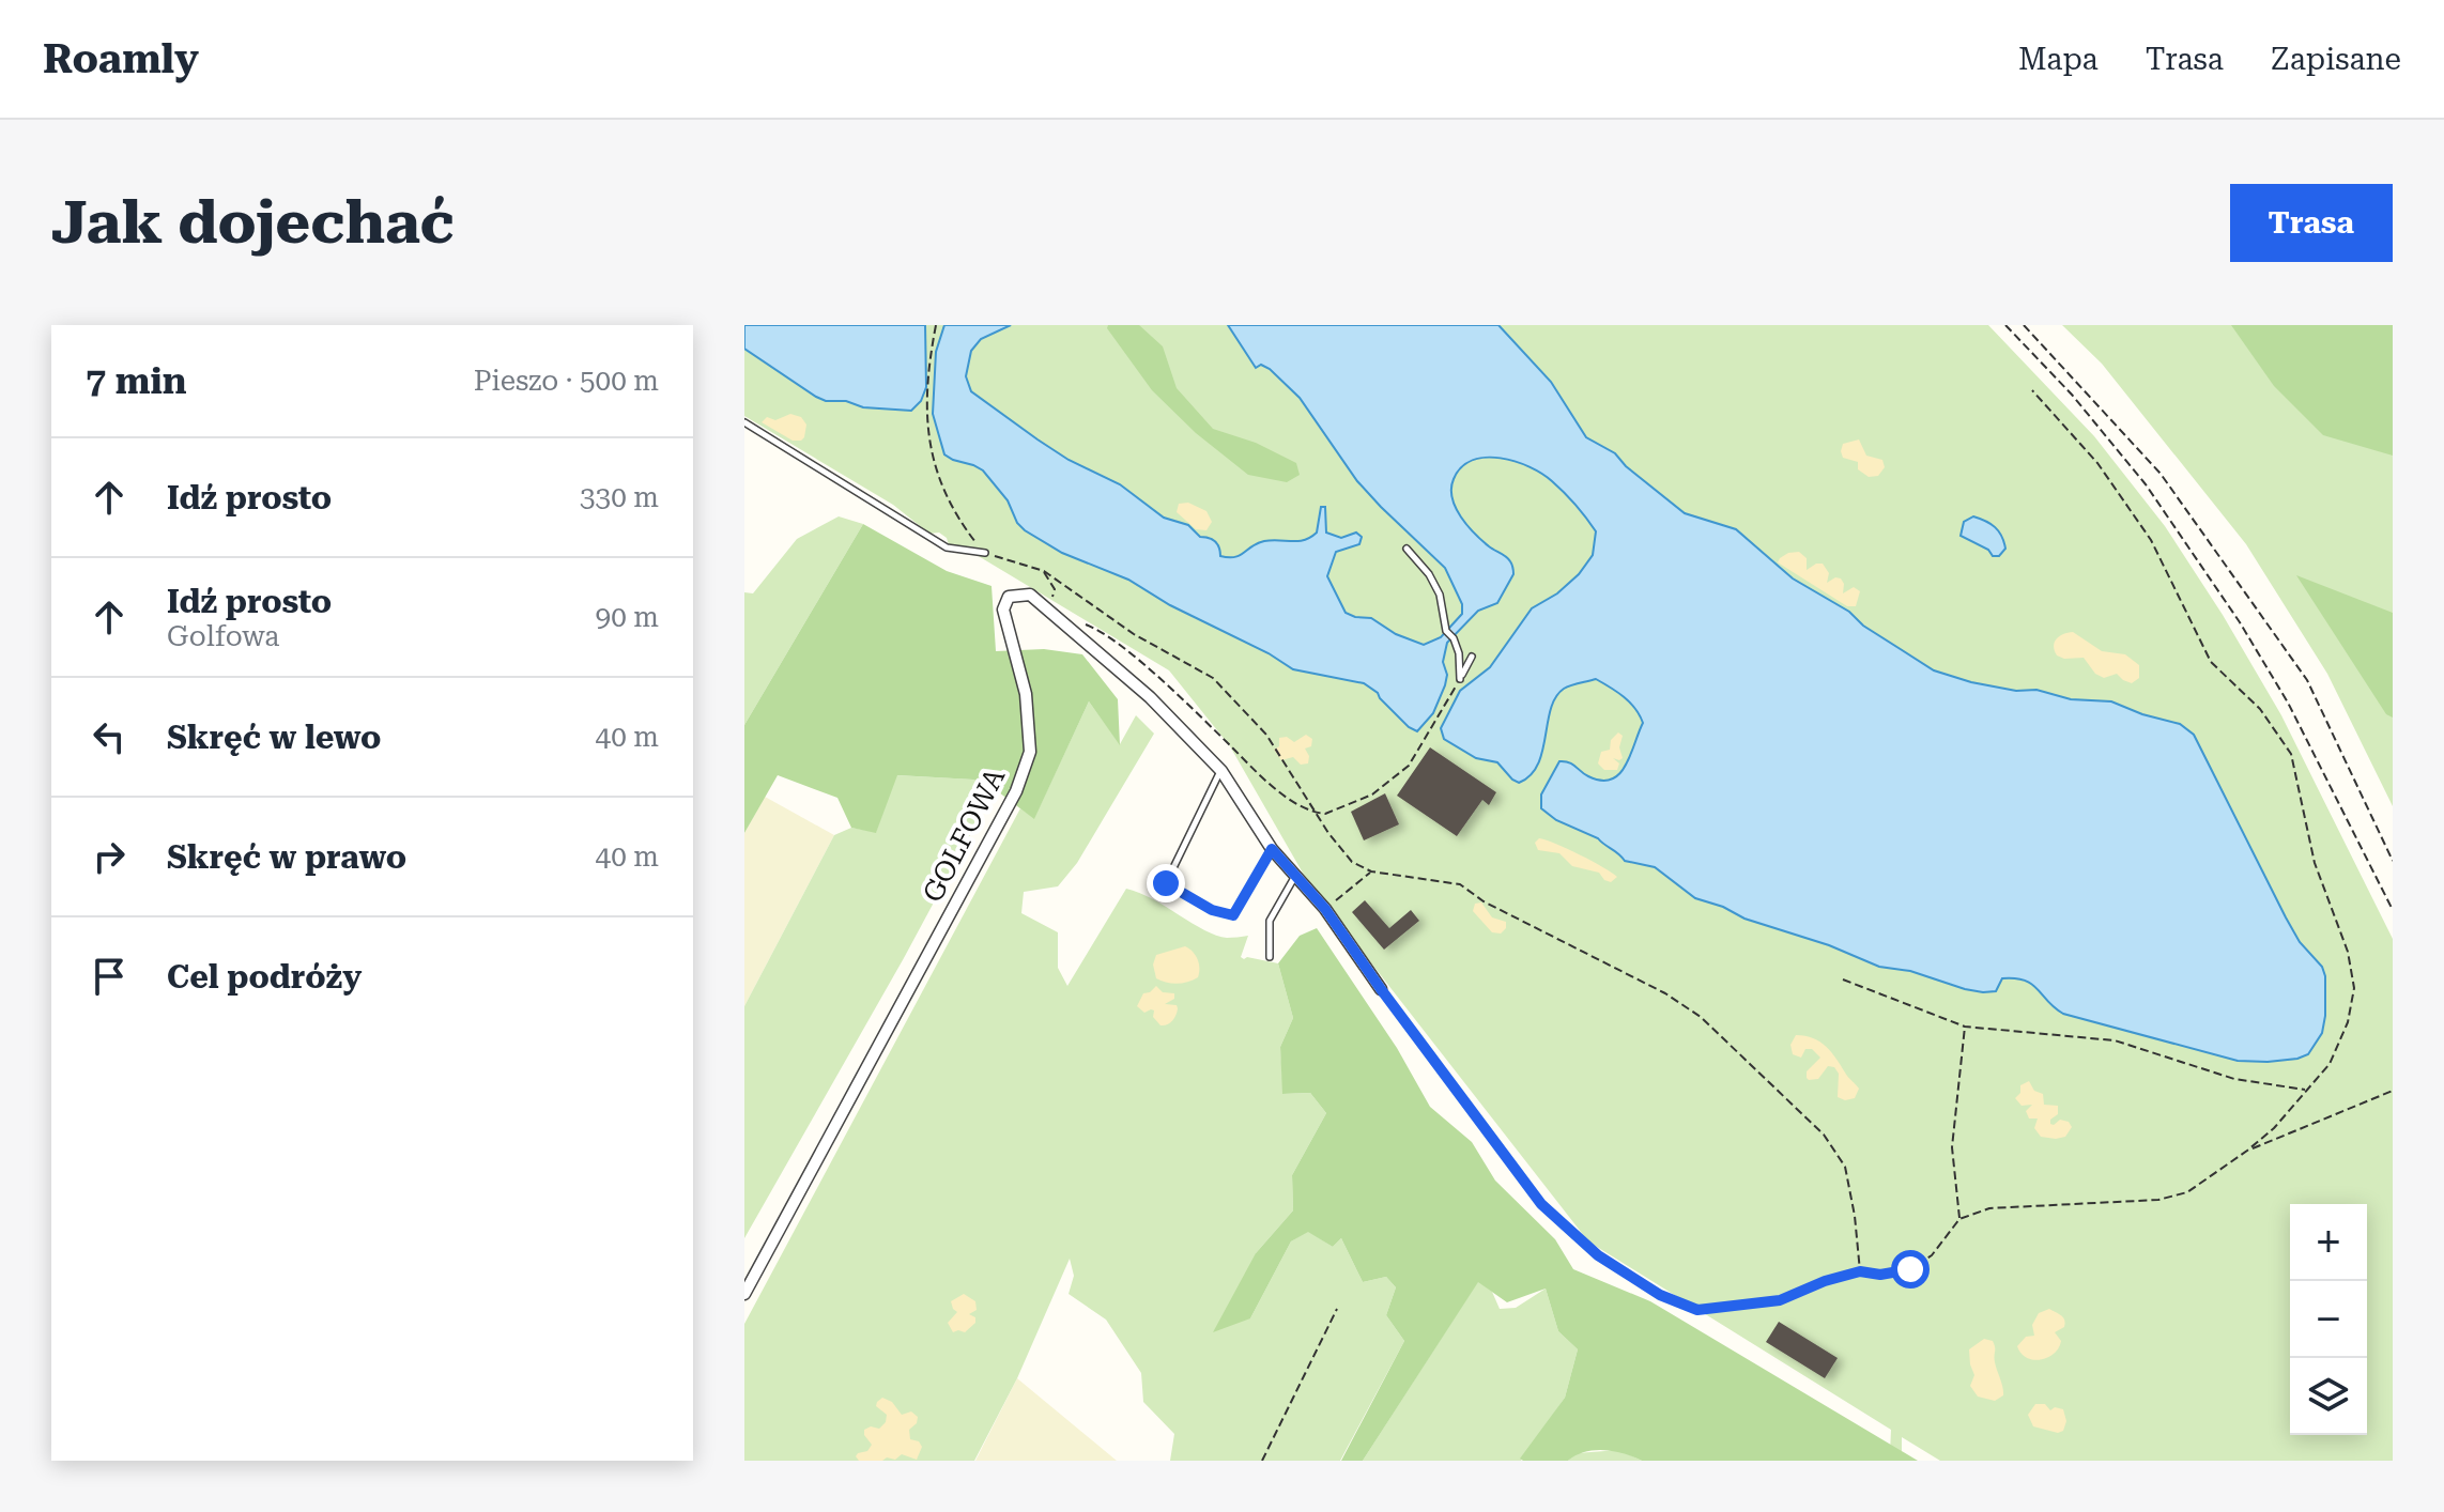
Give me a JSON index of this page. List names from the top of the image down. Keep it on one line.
{"streets":{"street":["GOLFOWA"]},"page":{"header":"Roamly","nav":["Mapa","Trasa","Zapisane"],"buttons":"Trasa","title":"Jak dojechać","heading":["7 min","Pieszo · 500 m"],"list":[["Idź prosto","330 m"],["Idź prosto","Golfowa","90 m"],["Skręć w lewo","40 m"],["Skręć w prawo","40 m"],"Cel podróży"],"map_buttons":["+","−"]}}
